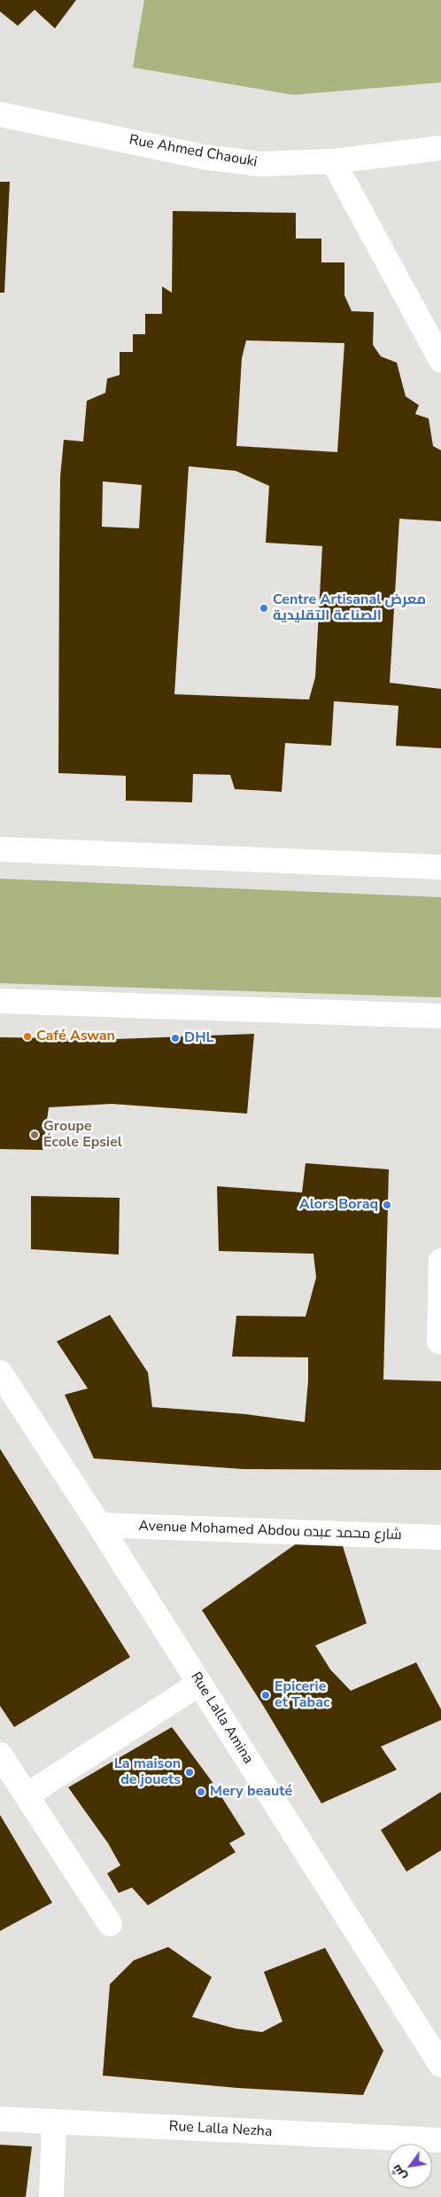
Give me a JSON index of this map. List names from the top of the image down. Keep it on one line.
{"streets":{"street":["Rue Ahmed Chaouki","Avenue Mohamed Abdou شارع محمد عبده","Rue Lalla Amina","Rue Lalla Nezha"]},"crossings":[["Avenue Mohamed Abdou شارع محمد عبده","Rue Lalla Amina"]],"places":["Centre Artisanal معرض الصناعة التقليدية","Café Aswan","DHL","Groupe École Epsiel","Alors Boraq","Epicerie et Tabac","La maison de jouets","Mery beauté"],"north":"bottom left"}
